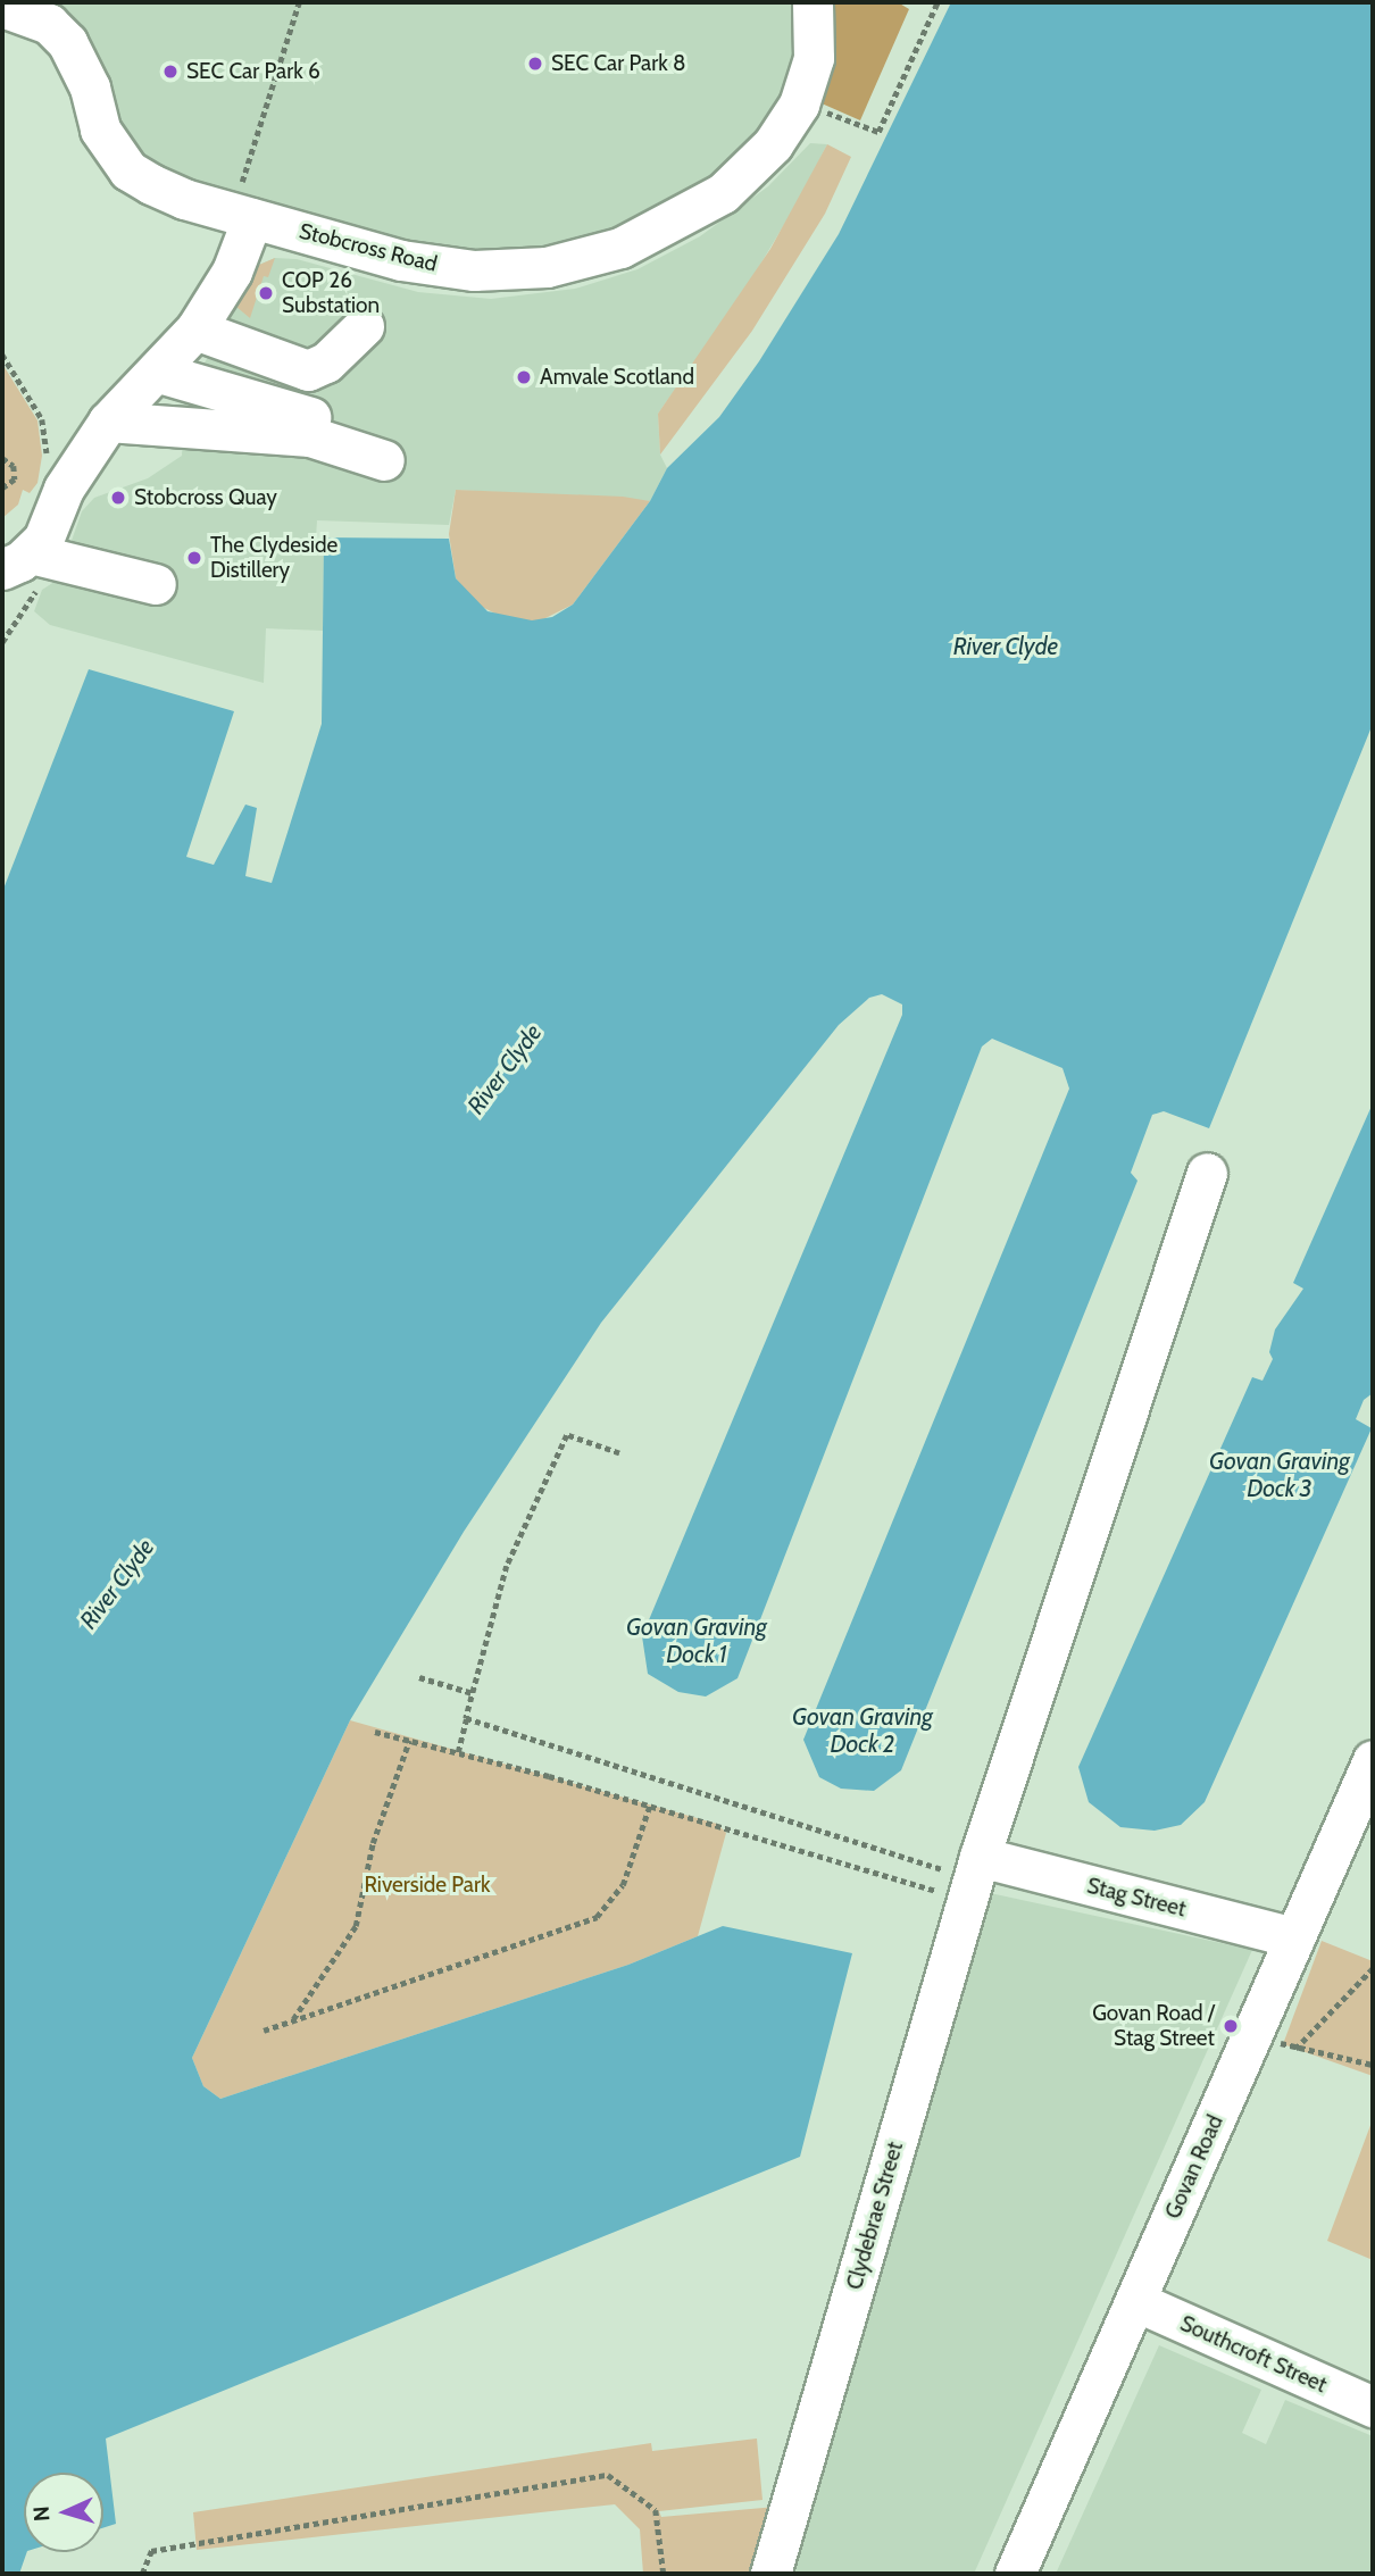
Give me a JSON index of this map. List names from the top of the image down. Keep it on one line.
{"streets":{"street":["Stobcross Road","Stag Street","Govan Road","Clydebrae Street","Southcroft Street"]},"crossings":[["Stag Street","Govan Road"],["Stag Street","Clydebrae Street"],["Govan Road","Southcroft Street"]],"water":["River Clyde","Govan Graving Dock 3","Govan Graving Dock 1","Govan Graving Dock 2"],"parks":["Riverside Park"],"places":["SEC Car Park 8","SEC Car Park 6","COP 26 Substation","Amvale Scotland","Stobcross Quay","The Clydeside Distillery","Govan Road / Stag Street"],"north":"left"}
